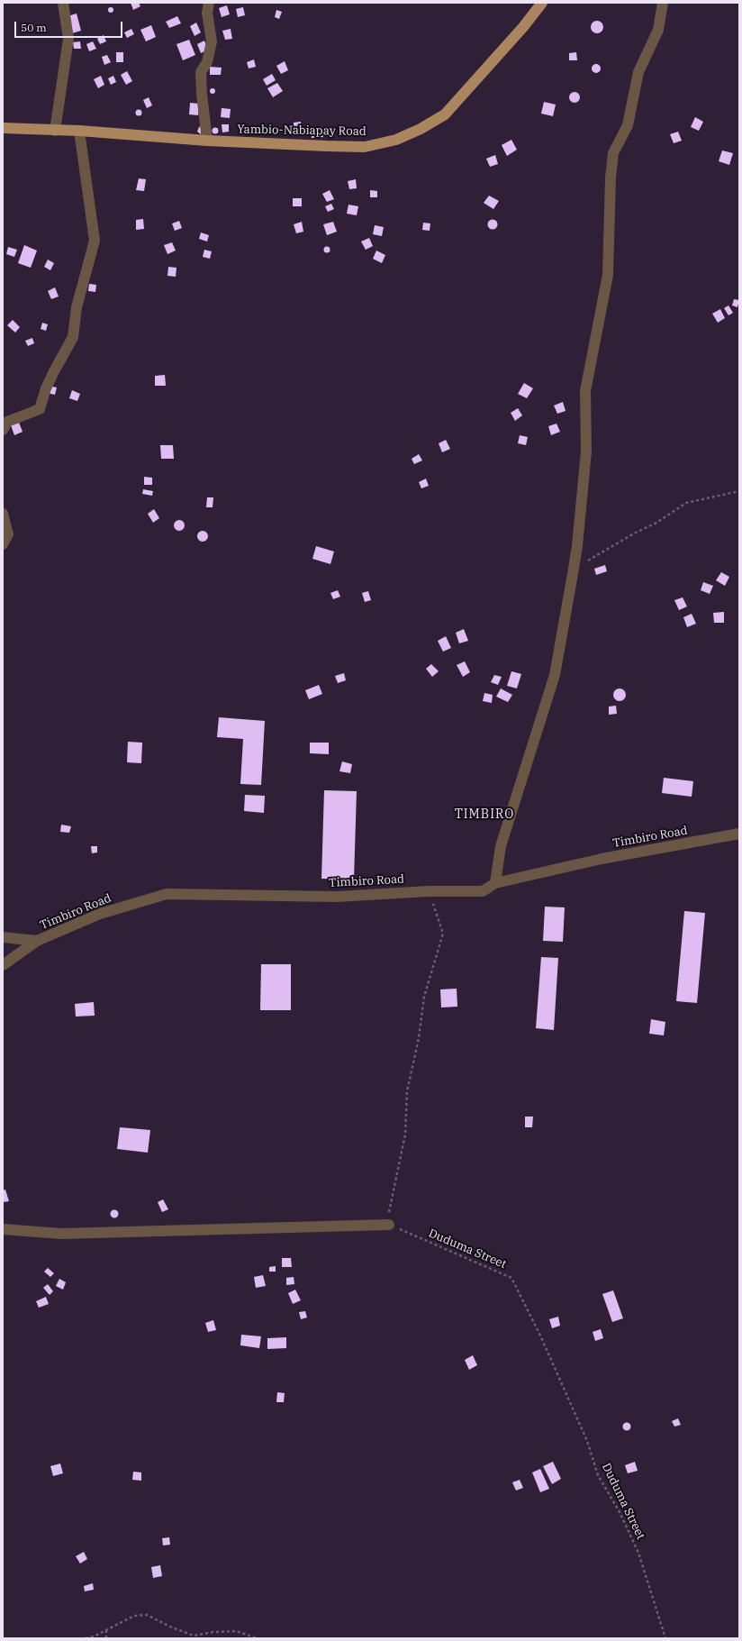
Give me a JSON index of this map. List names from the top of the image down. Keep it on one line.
{"streets":{"main road":["Yambio-Nabiapay Road"],"street":["Timbiro Road"],"path":["Duduma Street"]},"districts":["TIMBIRO"],"scale_bar":"50 m"}
